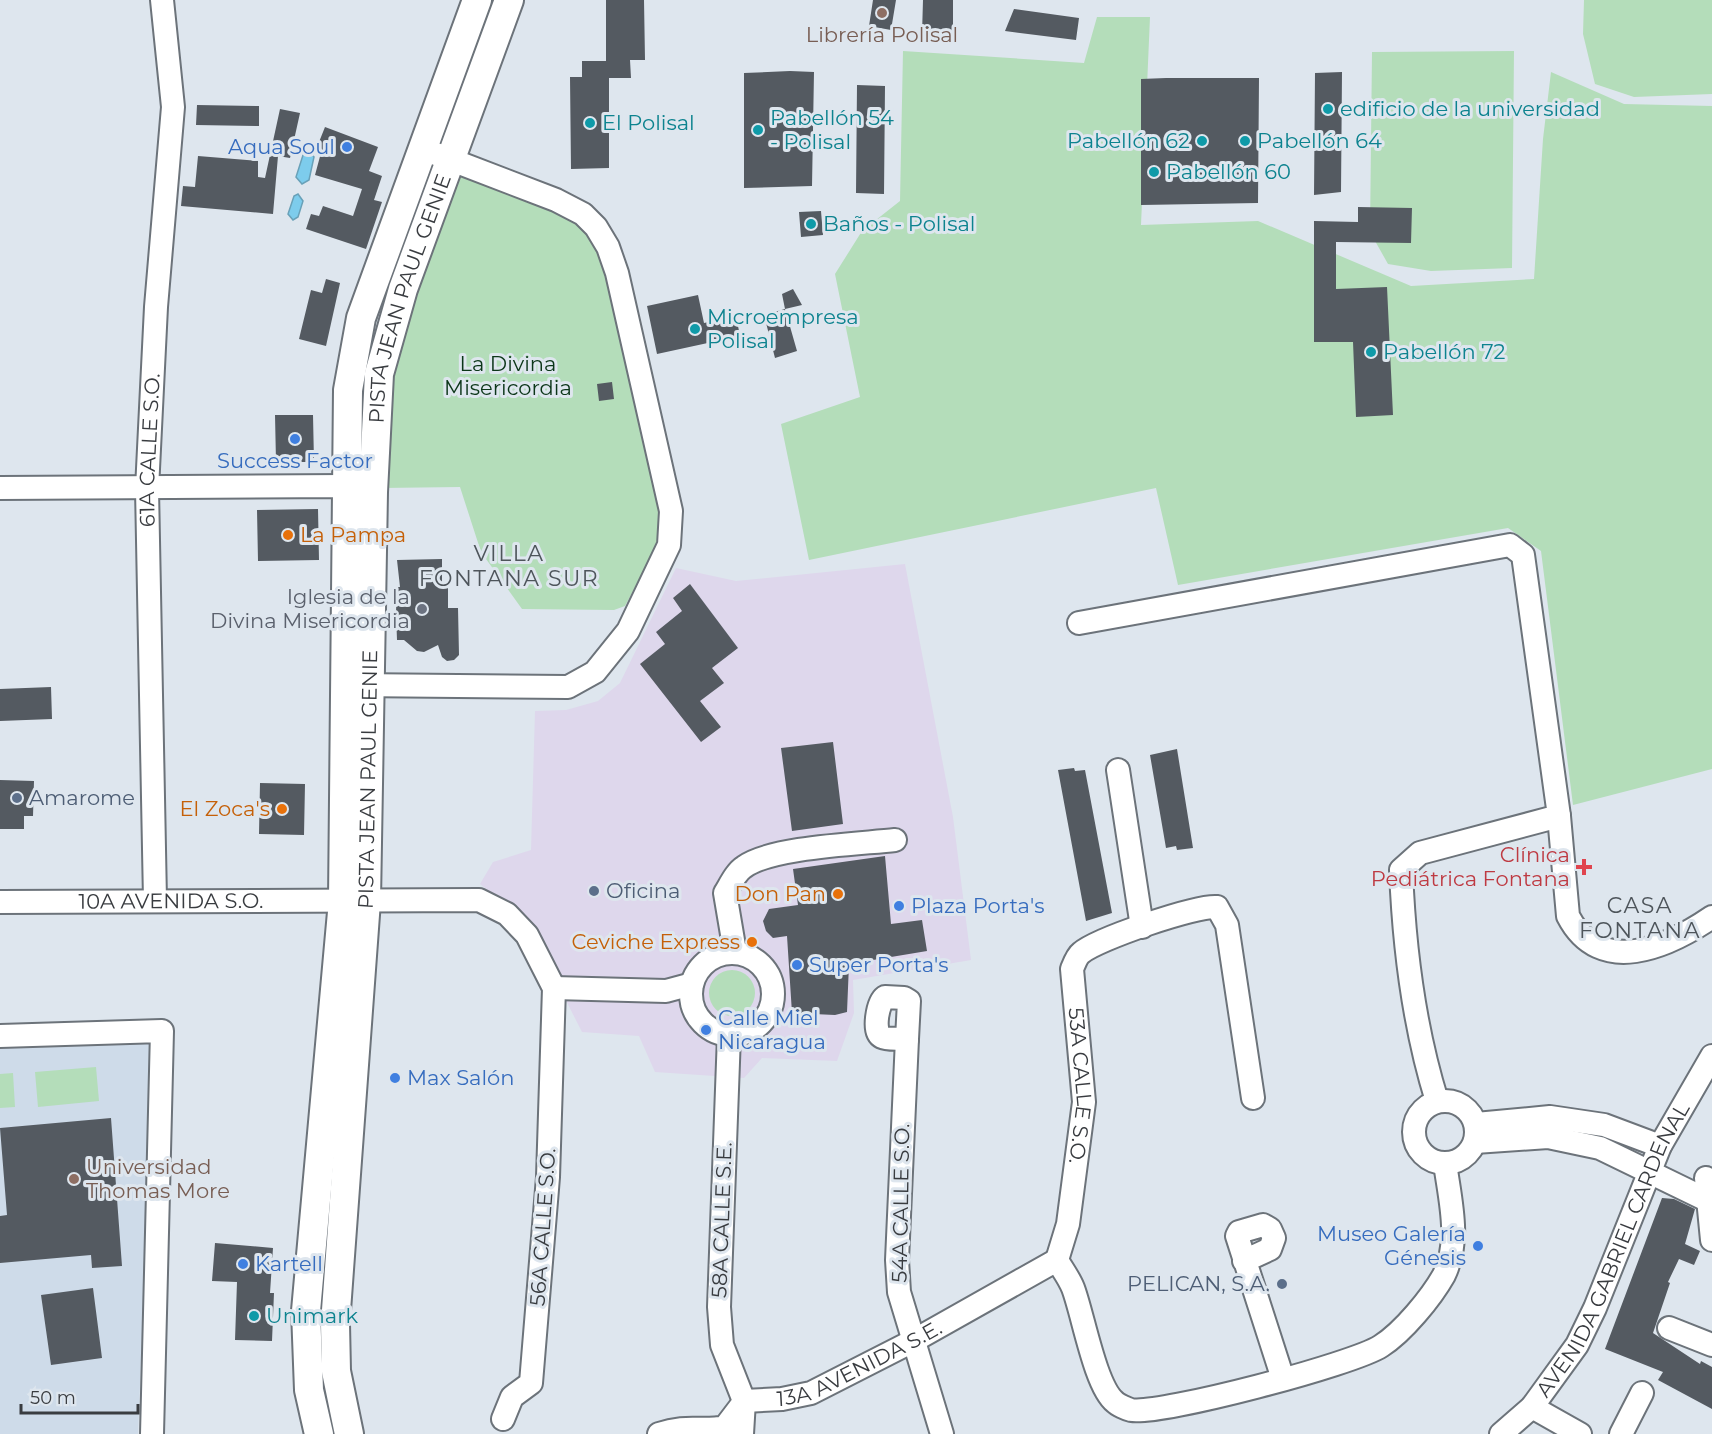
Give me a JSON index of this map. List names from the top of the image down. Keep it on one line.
{"streets":{"main road":["PISTA JEAN PAUL GENIE"],"street":["61A CALLE S.O.","10A AVENIDA S.O.","53A CALLE S.O.","54A CALLE S.O.","58A CALLE S.E.","56A CALLE S.O.","AVENIDA GABRIEL CARDENAL","13A AVENIDA S.E."]},"crossings":[["PISTA JEAN PAUL GENIE","10A AVENIDA S.O."],["61A CALLE S.O.","10A AVENIDA S.O."],["10A AVENIDA S.O.","56A CALLE S.O."],["53A CALLE S.O.","13A AVENIDA S.E."],["54A CALLE S.O.","13A AVENIDA S.E."],["58A CALLE S.E.","13A AVENIDA S.E."]],"districts":["VILLA FONTANA SUR","CASA FONTANA"],"parks":["La Divina Misericordia"],"places":{"other":["Librería Polisal","edificio de la universidad","El Polisal","Pabellón 54 - Polisal","Pabellón 62","Pabellón 64","Aqua Soul","Pabellón 60","Baños - Polisal","Microempresa Polisal","Pabellón 72","Success Factor","La Pampa","Iglesia de la Divina Misericordia","Amarome","El Zoca's","Oficina","Don Pan","Plaza Porta's","Ceviche Express","Super Porta's","Calle Miel Nicaragua","Max Salón","Universidad Thomas More","Museo Galería Génesis","Kartell","PELICAN, S.A.","Unimark"],"health":["Clínica Pediátrica Fontana"]},"scale_bar":"50 m"}
